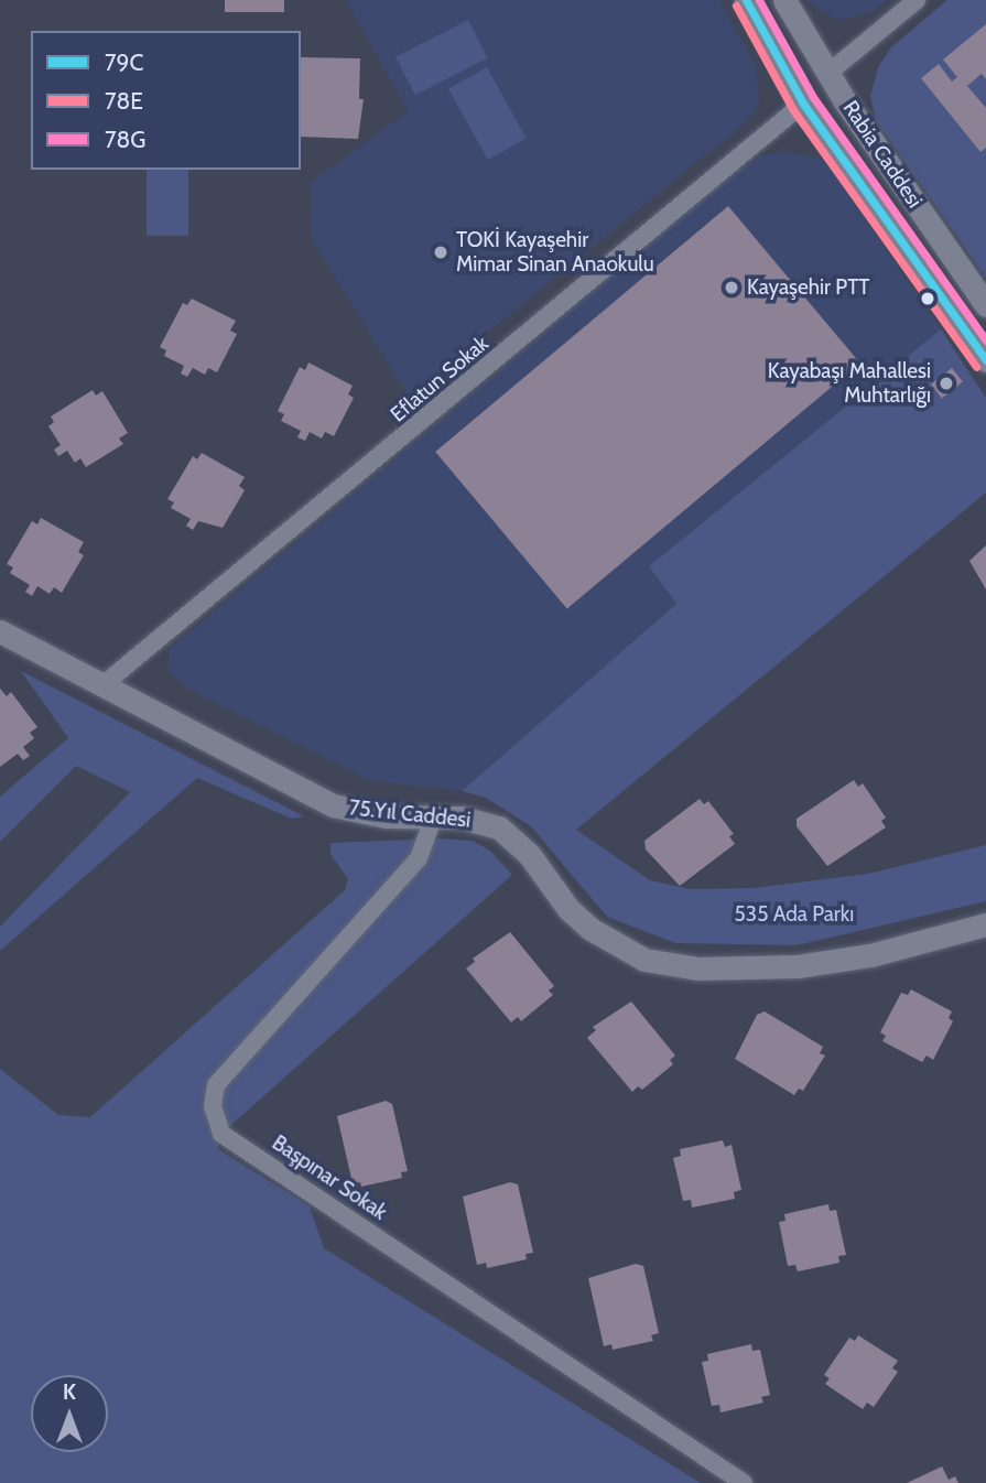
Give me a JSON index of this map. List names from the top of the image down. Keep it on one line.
{"streets":{"street":["Rabia Caddesi","Eflatun Sokak","75.Yıl Caddesi","Başpınar Sokak"]},"crossings":[["Rabia Caddesi","Eflatun Sokak"],["Eflatun Sokak","75.Yıl Caddesi"],["75.Yıl Caddesi","Başpınar Sokak"]],"parks":["535 Ada Parkı"],"places":["TOKİ Kayaşehir Mimar Sinan Anaokulu","Kayaşehir PTT","Kayabaşı Mahallesi Muhtarlığı"],"lines":["transit line 79C","transit line 78G","transit line 78E"],"legend":["79C","78E","78G"],"north":"top"}
